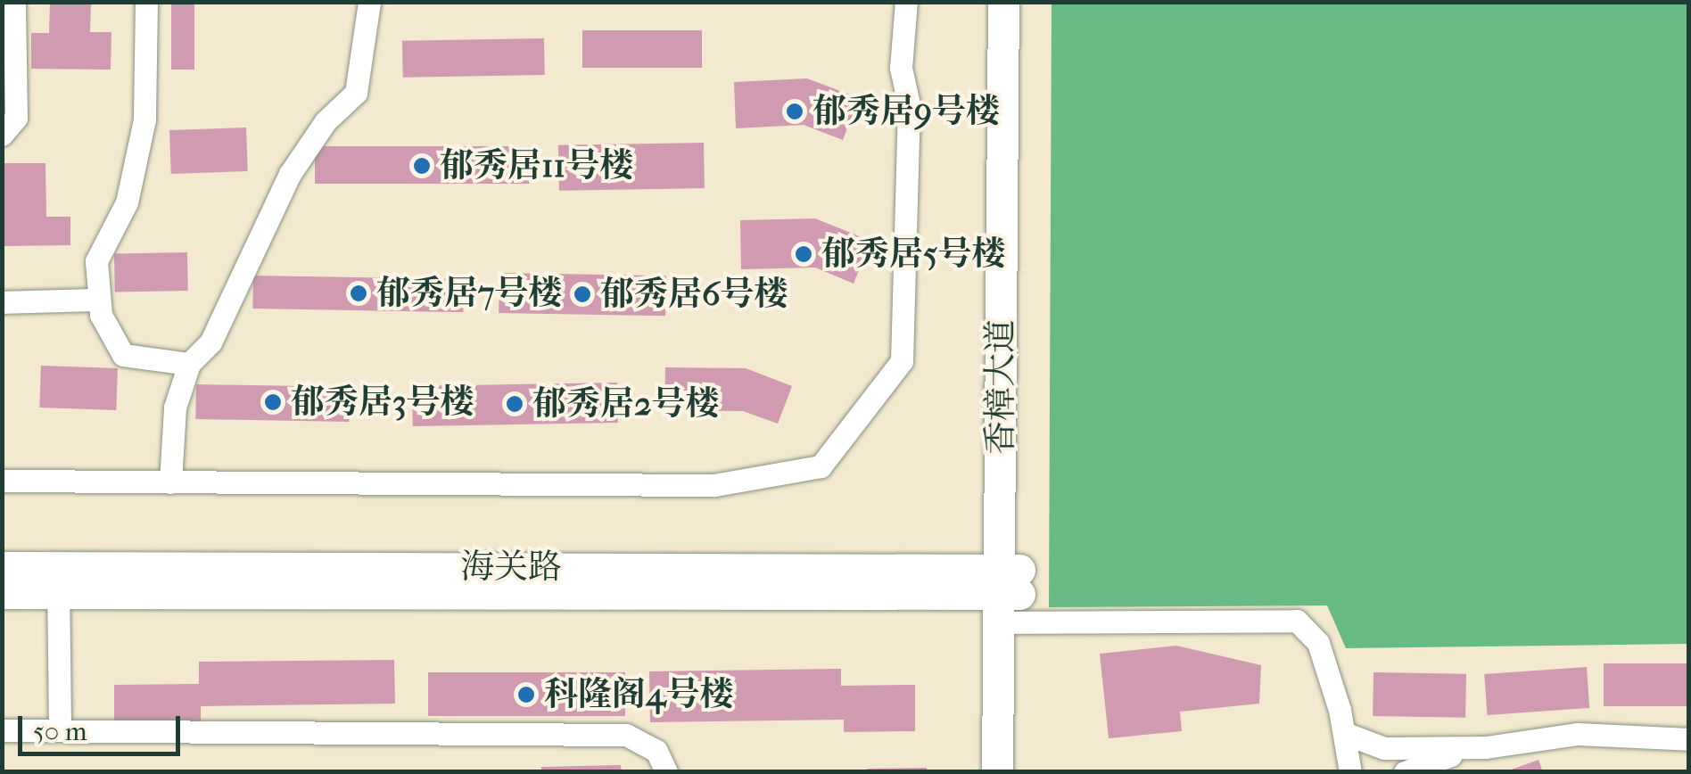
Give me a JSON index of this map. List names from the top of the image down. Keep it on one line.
{"streets":{"street":["香樟大道","海关路"]},"crossings":[["香樟大道","海关路"]],"places":["郁秀居9号楼","郁秀居11号楼","郁秀居5号楼","郁秀居7号楼","郁秀居6号楼","郁秀居3号楼","郁秀居2号楼","科隆阁4号楼"],"scale_bar":"50 m"}
